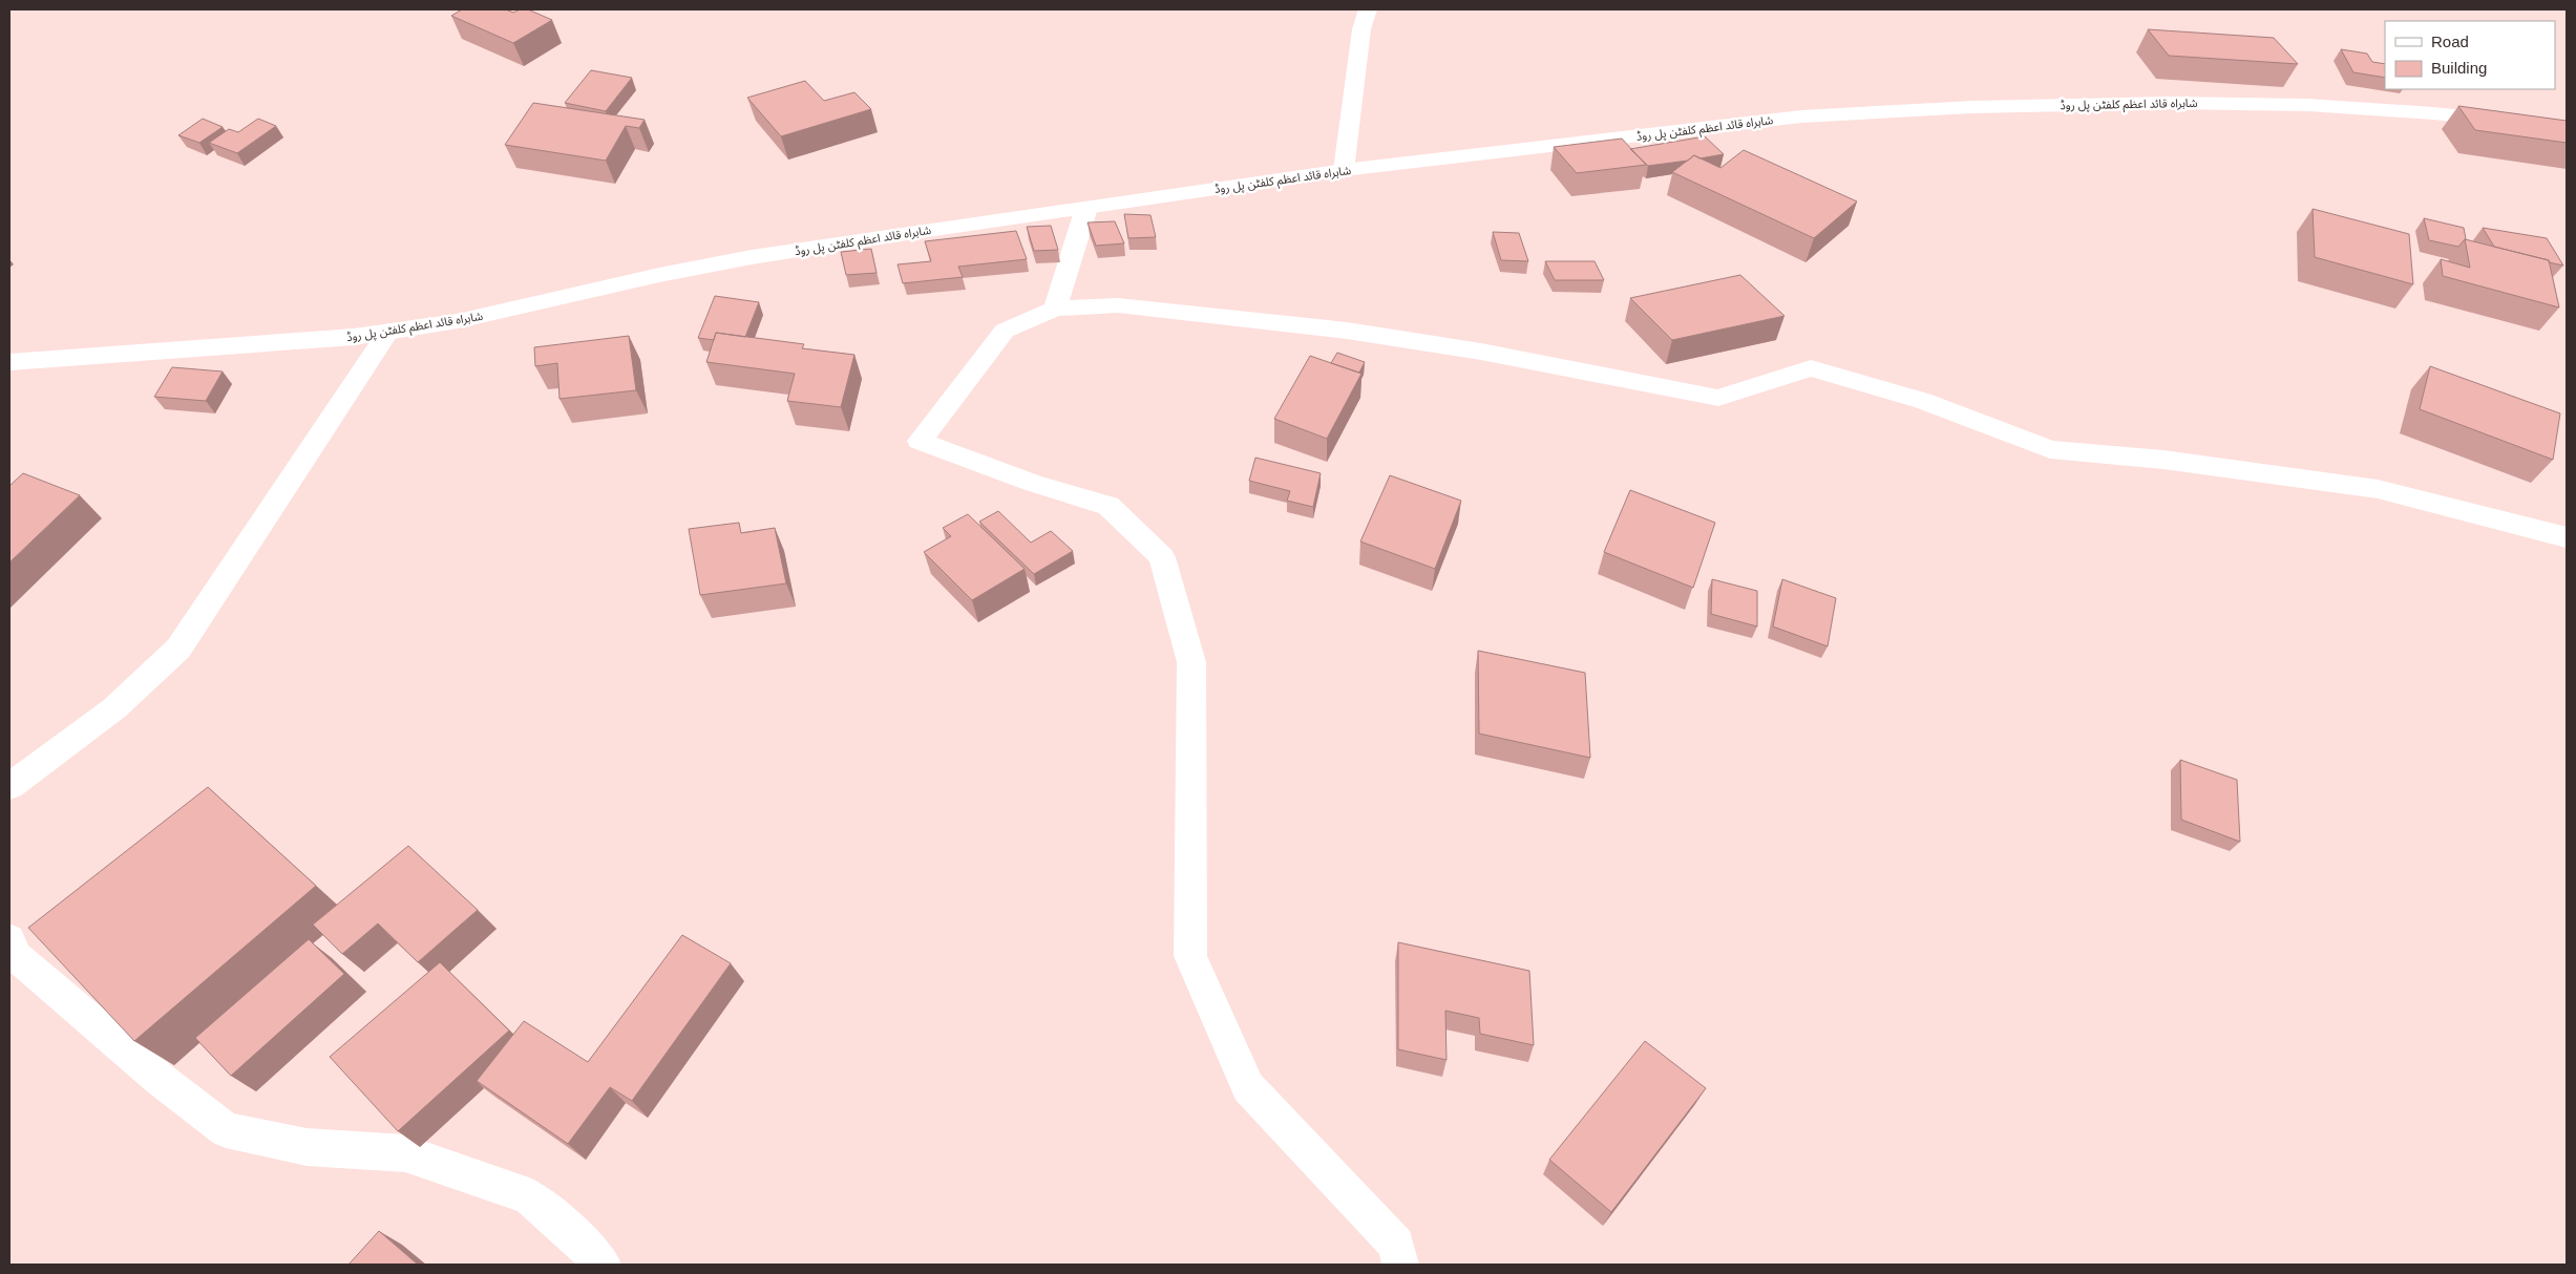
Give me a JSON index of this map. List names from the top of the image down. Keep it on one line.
{"streets":{"main road":["شاہراہ قائد اعظم کلفٹن پل روڈ"]},"legend":["Road","Building"]}
